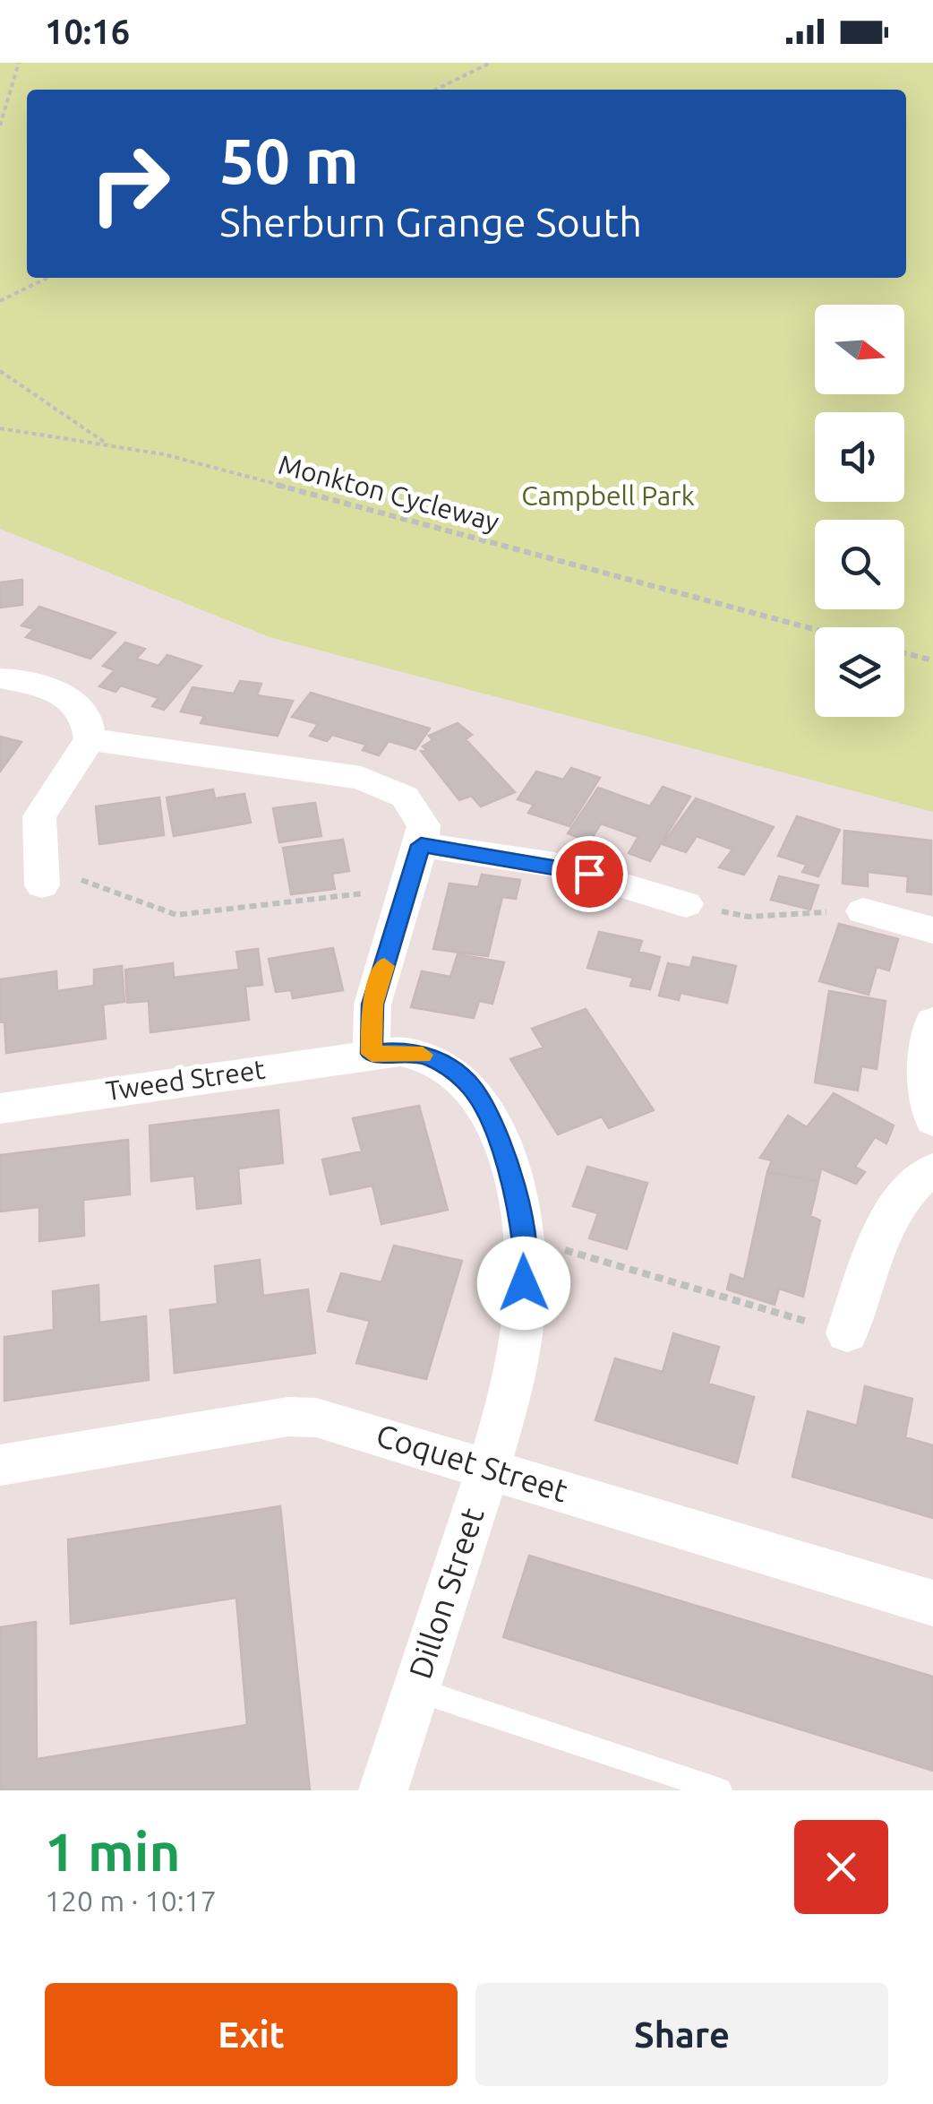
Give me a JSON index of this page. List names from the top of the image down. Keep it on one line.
{"streets":{"street":["Tweed Street","Coquet Street","Dillon Street"],"path":["Monkton Cycleway"]},"crossings":[["Tweed Street","Dillon Street"],["Coquet Street","Dillon Street"]],"parks":["Campbell Park"],"north":"right","page":{"status":"10:16","turn":["50 m","Sherburn Grange South"],"heading":["1 min","120 m · 10:17"],"buttons":["Exit","Share"]}}
